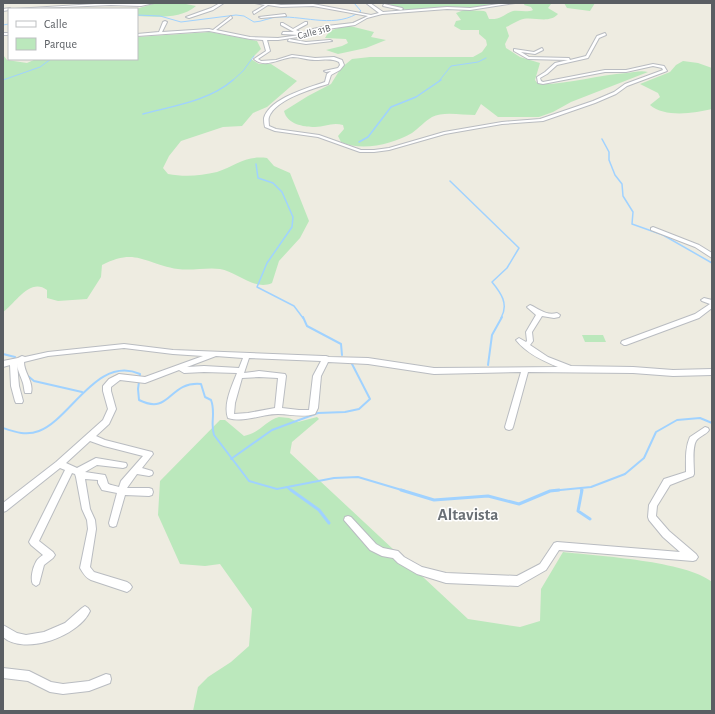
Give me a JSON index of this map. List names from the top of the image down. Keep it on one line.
{"streets":{"street":["Calle 31B"]},"districts":["Altavista"],"legend":["Calle","Parque"]}
